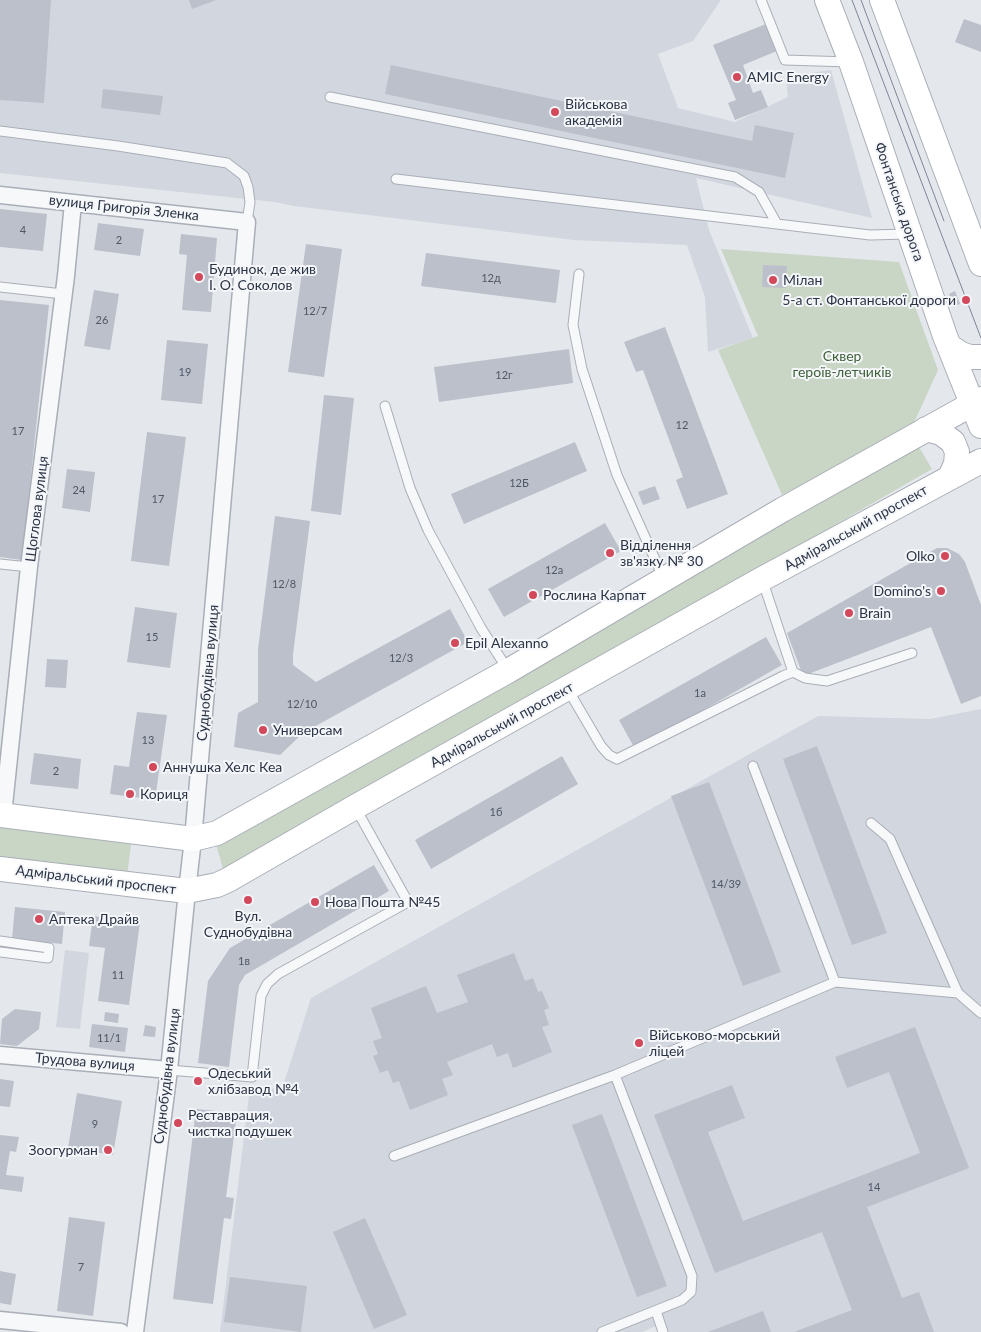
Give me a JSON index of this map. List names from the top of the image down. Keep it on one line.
{"streets":{"main road":["Фонтанська дорога","Адміральський проспект"],"street":["вулиця Григорія Зленка","Щоглова вулиця","Суднобудівна вулиця","Трудова вулиця"]},"crossings":[["вулиця Григорія Зленка","Щоглова вулиця"],["вулиця Григорія Зленка","Суднобудівна вулиця"],["Адміральський проспект","Суднобудівна вулиця"],["Суднобудівна вулиця","Трудова вулиця"]],"parks":["Сквер героїв-летчиків"],"places":["AMIC Energy","Військова академія","Будинок, де жив І. О. Соколов","Мілан","5-а ст. Фонтанської дороги","Відділення зв'язку № 30","Olko","Domino's","Рослина Карпат","Brain","Epil Alexanno","Универсам","Аннушка Хелс Кеа","Кориця","Вул. Суднобудівна","Нова Пошта №45","Аптека Драйв","Військово-морський ліцей","Одеський хлібзавод №4","Реставрация, чистка подушек","Зоогурман"],"house_numbers":["4","2","12д","12/7","26","19","12г","12","17","12Б","24","17","12а","12/8","15","12/3","1а","12/10","13","2","1б","14/39","1в","11","11/1","9","14","7"]}
